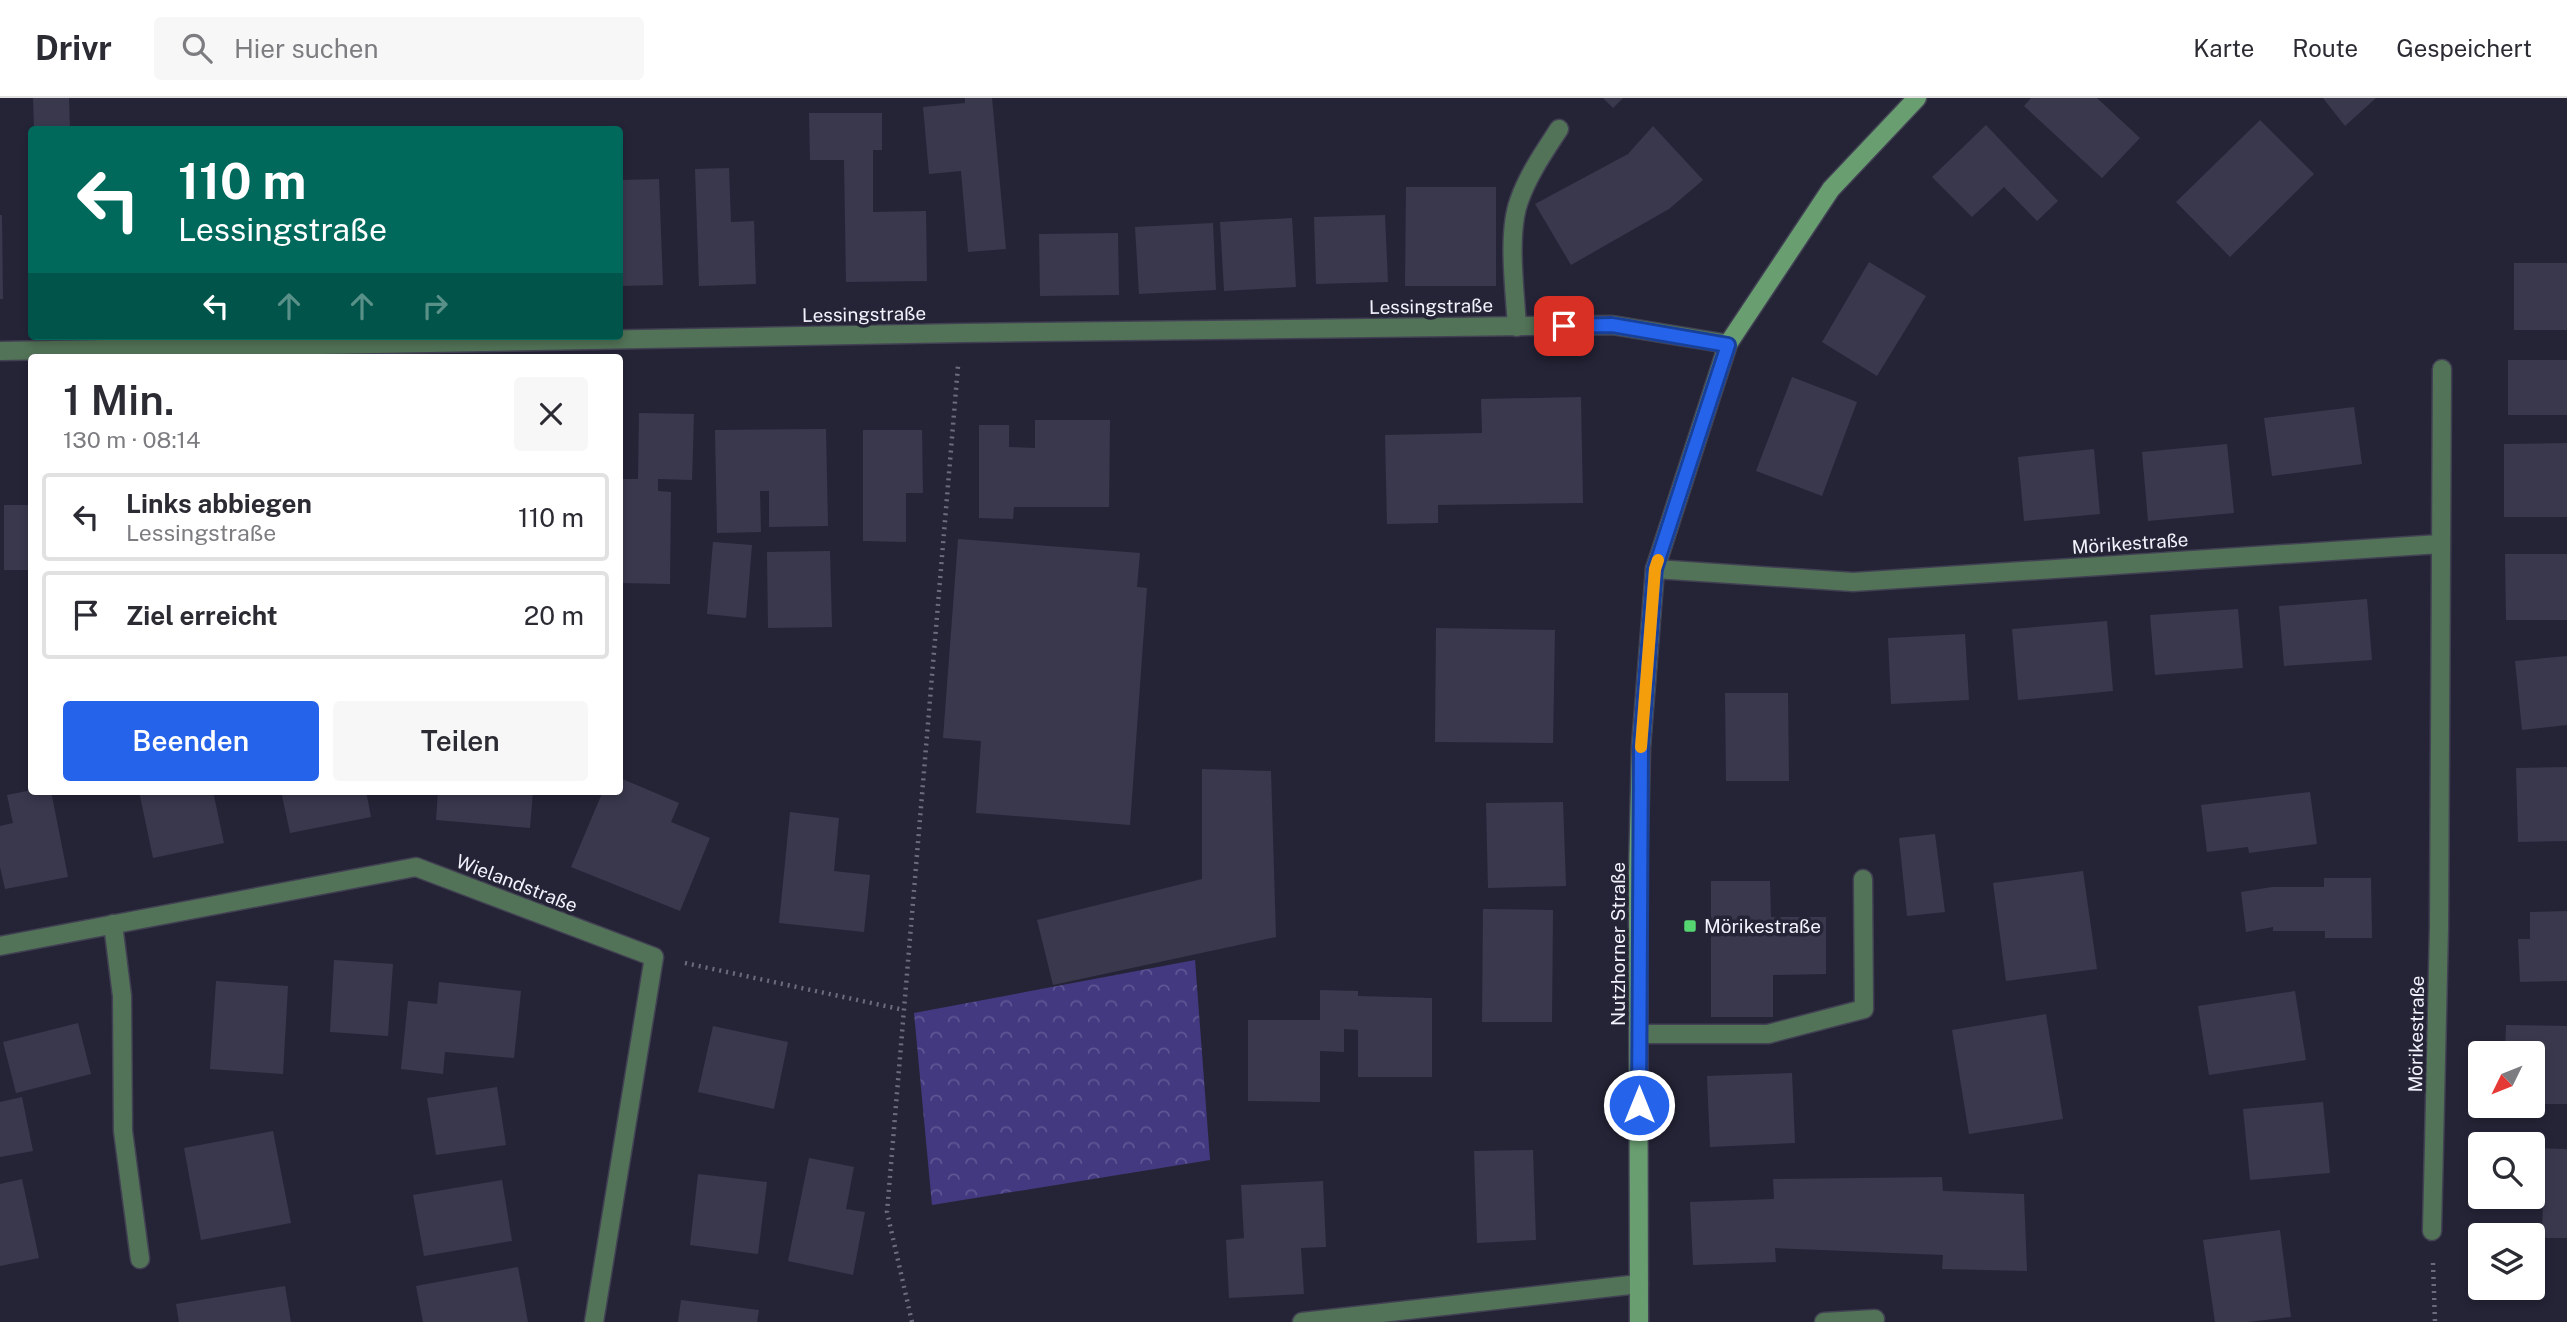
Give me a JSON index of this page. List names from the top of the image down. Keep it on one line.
{"streets":{"main road":["Nutzhorner Straße"],"street":["Lessingstraße","Mörikestraße","Wielandstraße"]},"crossings":[["Lessingstraße","Nutzhorner Straße"],["Mörikestraße","Nutzhorner Straße"]],"places":{"transit":["Mörikestraße"]},"north":"bottom left","page":{"header":"Drivr","search":"Hier suchen","nav":["Karte","Route","Gespeichert"],"turn":["110 m","Lessingstraße"],"heading":["1 Min.","130 m · 08:14"],"list":[{"name":"Links abbiegen","note":"Lessingstraße","value":"110 m"},{"name":"Ziel erreicht","value":"20 m"}],"buttons":["Beenden","Teilen"]}}
